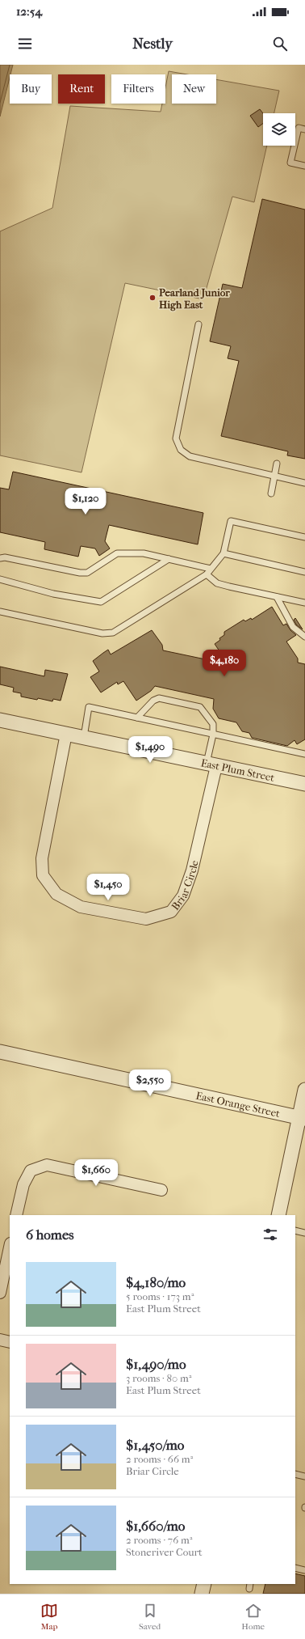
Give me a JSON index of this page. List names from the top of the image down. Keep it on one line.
{"streets":{"street":["East Plum Street","Briar Circle","East Orange Street"]},"crossings":[["East Plum Street","Briar Circle"]],"places":["Pearland Junior High East"],"page":{"status":"12:54","header":"Nestly","chip":["Buy","Rent","Filters","New"],"price":["$1,120","$4,180","$1,490","$1,450","$2,550","$1,660"],"heading":"6 homes","list":[{"name":"$4,180/mo","note":"5 rooms · 173 m² · East Plum Street"},{"name":"$1,490/mo","note":"3 rooms · 80 m² · East Plum Street"},{"name":"$1,450/mo","note":"2 rooms · 66 m² · Briar Circle"},{"name":"$1,660/mo","note":"2 rooms · 76 m² · Stoneriver Court"}],"tabs":["Map","Saved","Home"]}}
